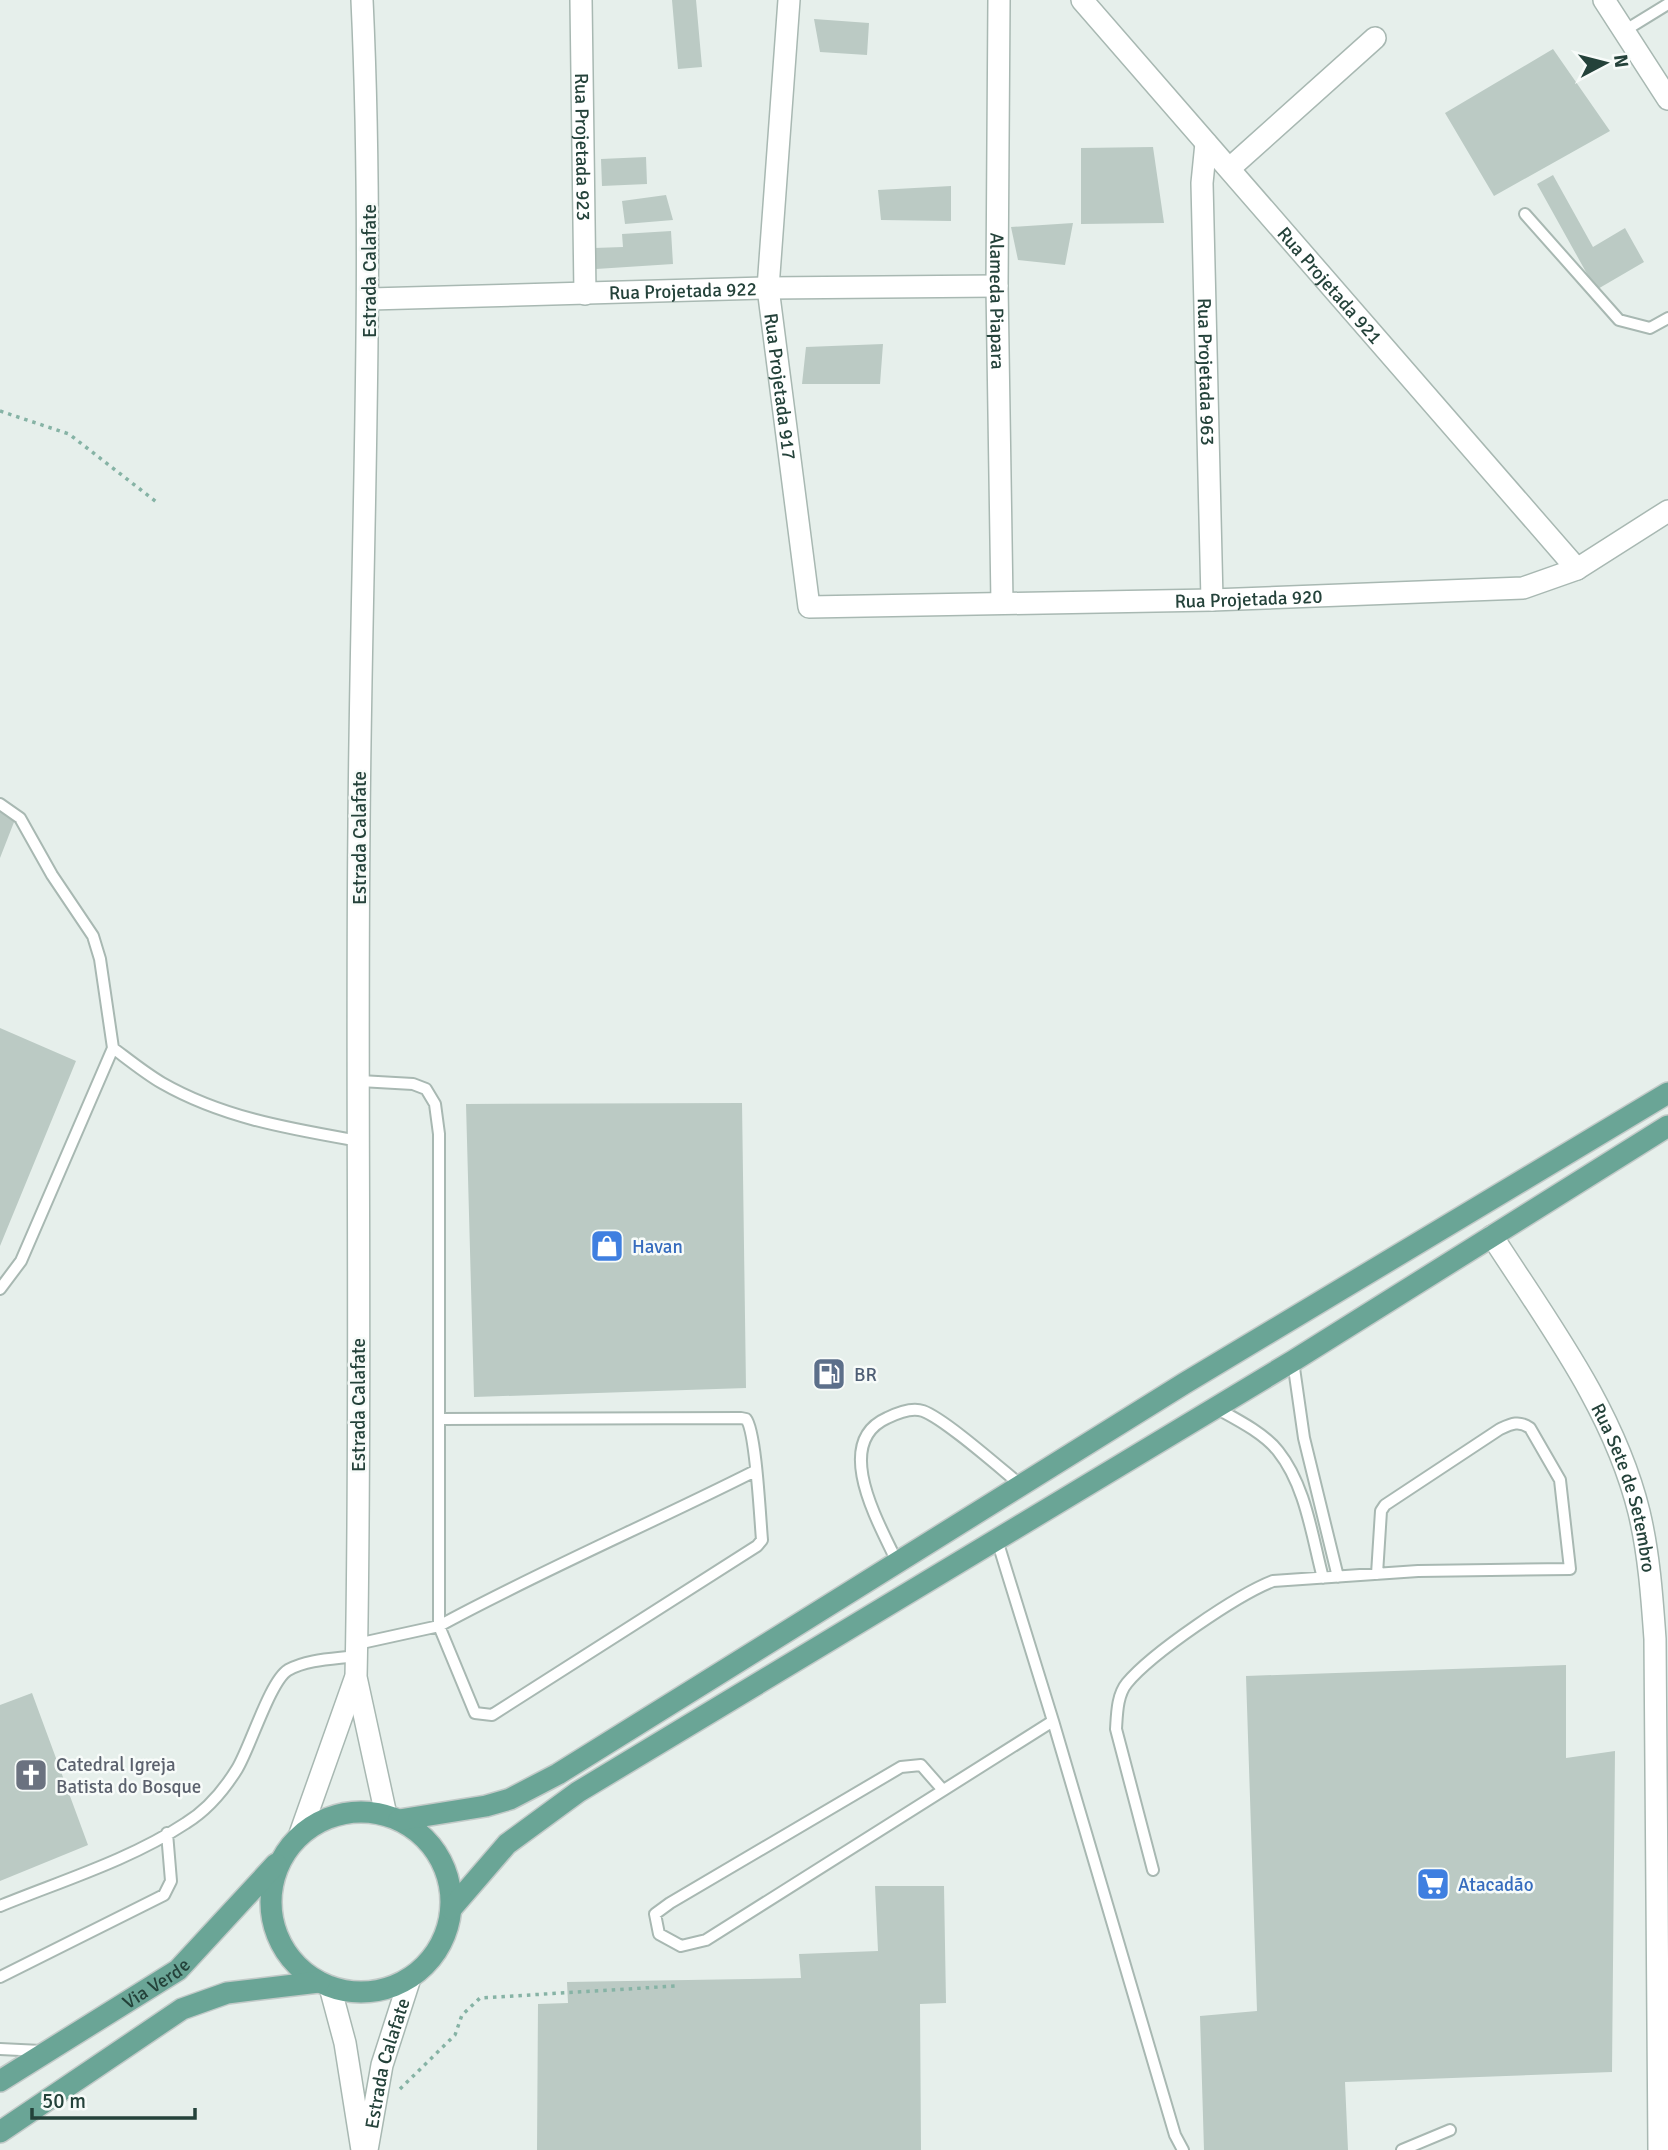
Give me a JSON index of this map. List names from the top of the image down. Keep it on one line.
{"streets":{"main road":["Via Verde"],"street":["Rua Projetada 923","Estrada Calafate","Rua Projetada 921","Rua Projetada 922","Alameda Piapara","Rua Projetada 963","Rua Projetada 917","Rua Projetada 920","Rua Sete de Setembro"]},"crossings":[["Rua Projetada 923","Rua Projetada 922"],["Estrada Calafate","Rua Projetada 922"],["Estrada Calafate","Via Verde"],["Rua Projetada 921","Rua Projetada 963"],["Rua Projetada 921","Rua Projetada 920"],["Rua Projetada 922","Alameda Piapara"],["Rua Projetada 922","Rua Projetada 917"],["Alameda Piapara","Rua Projetada 920"],["Rua Projetada 963","Rua Projetada 920"],["Rua Projetada 917","Rua Projetada 920"]],"places":{"shop":["Havan"],"fuel station":["BR"],"church":["Catedral Igreja Batista do Bosque"],"supermarket":["Atacadão"]},"scale_bar":"50 m","north":"right"}
